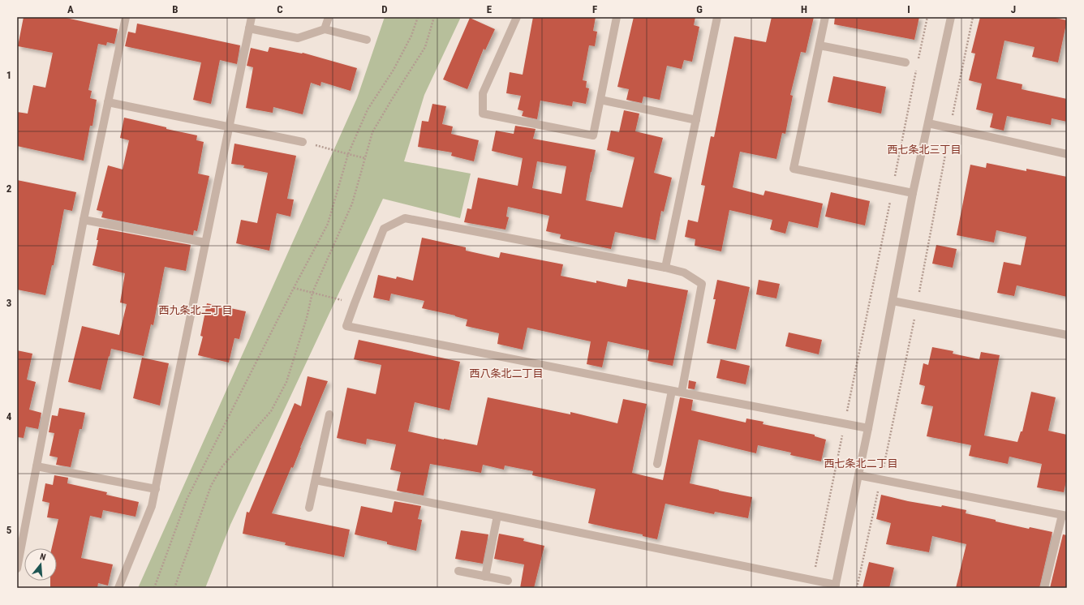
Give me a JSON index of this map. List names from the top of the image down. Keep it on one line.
{"districts":["西七条北三丁目","西九条北二丁目","西八条北二丁目","西七条北二丁目"],"north":"top","grid":{"columns":["A","B","C","D","E","F","G","H","I","J"],"rows":["1","2","3","4","5"]}}
